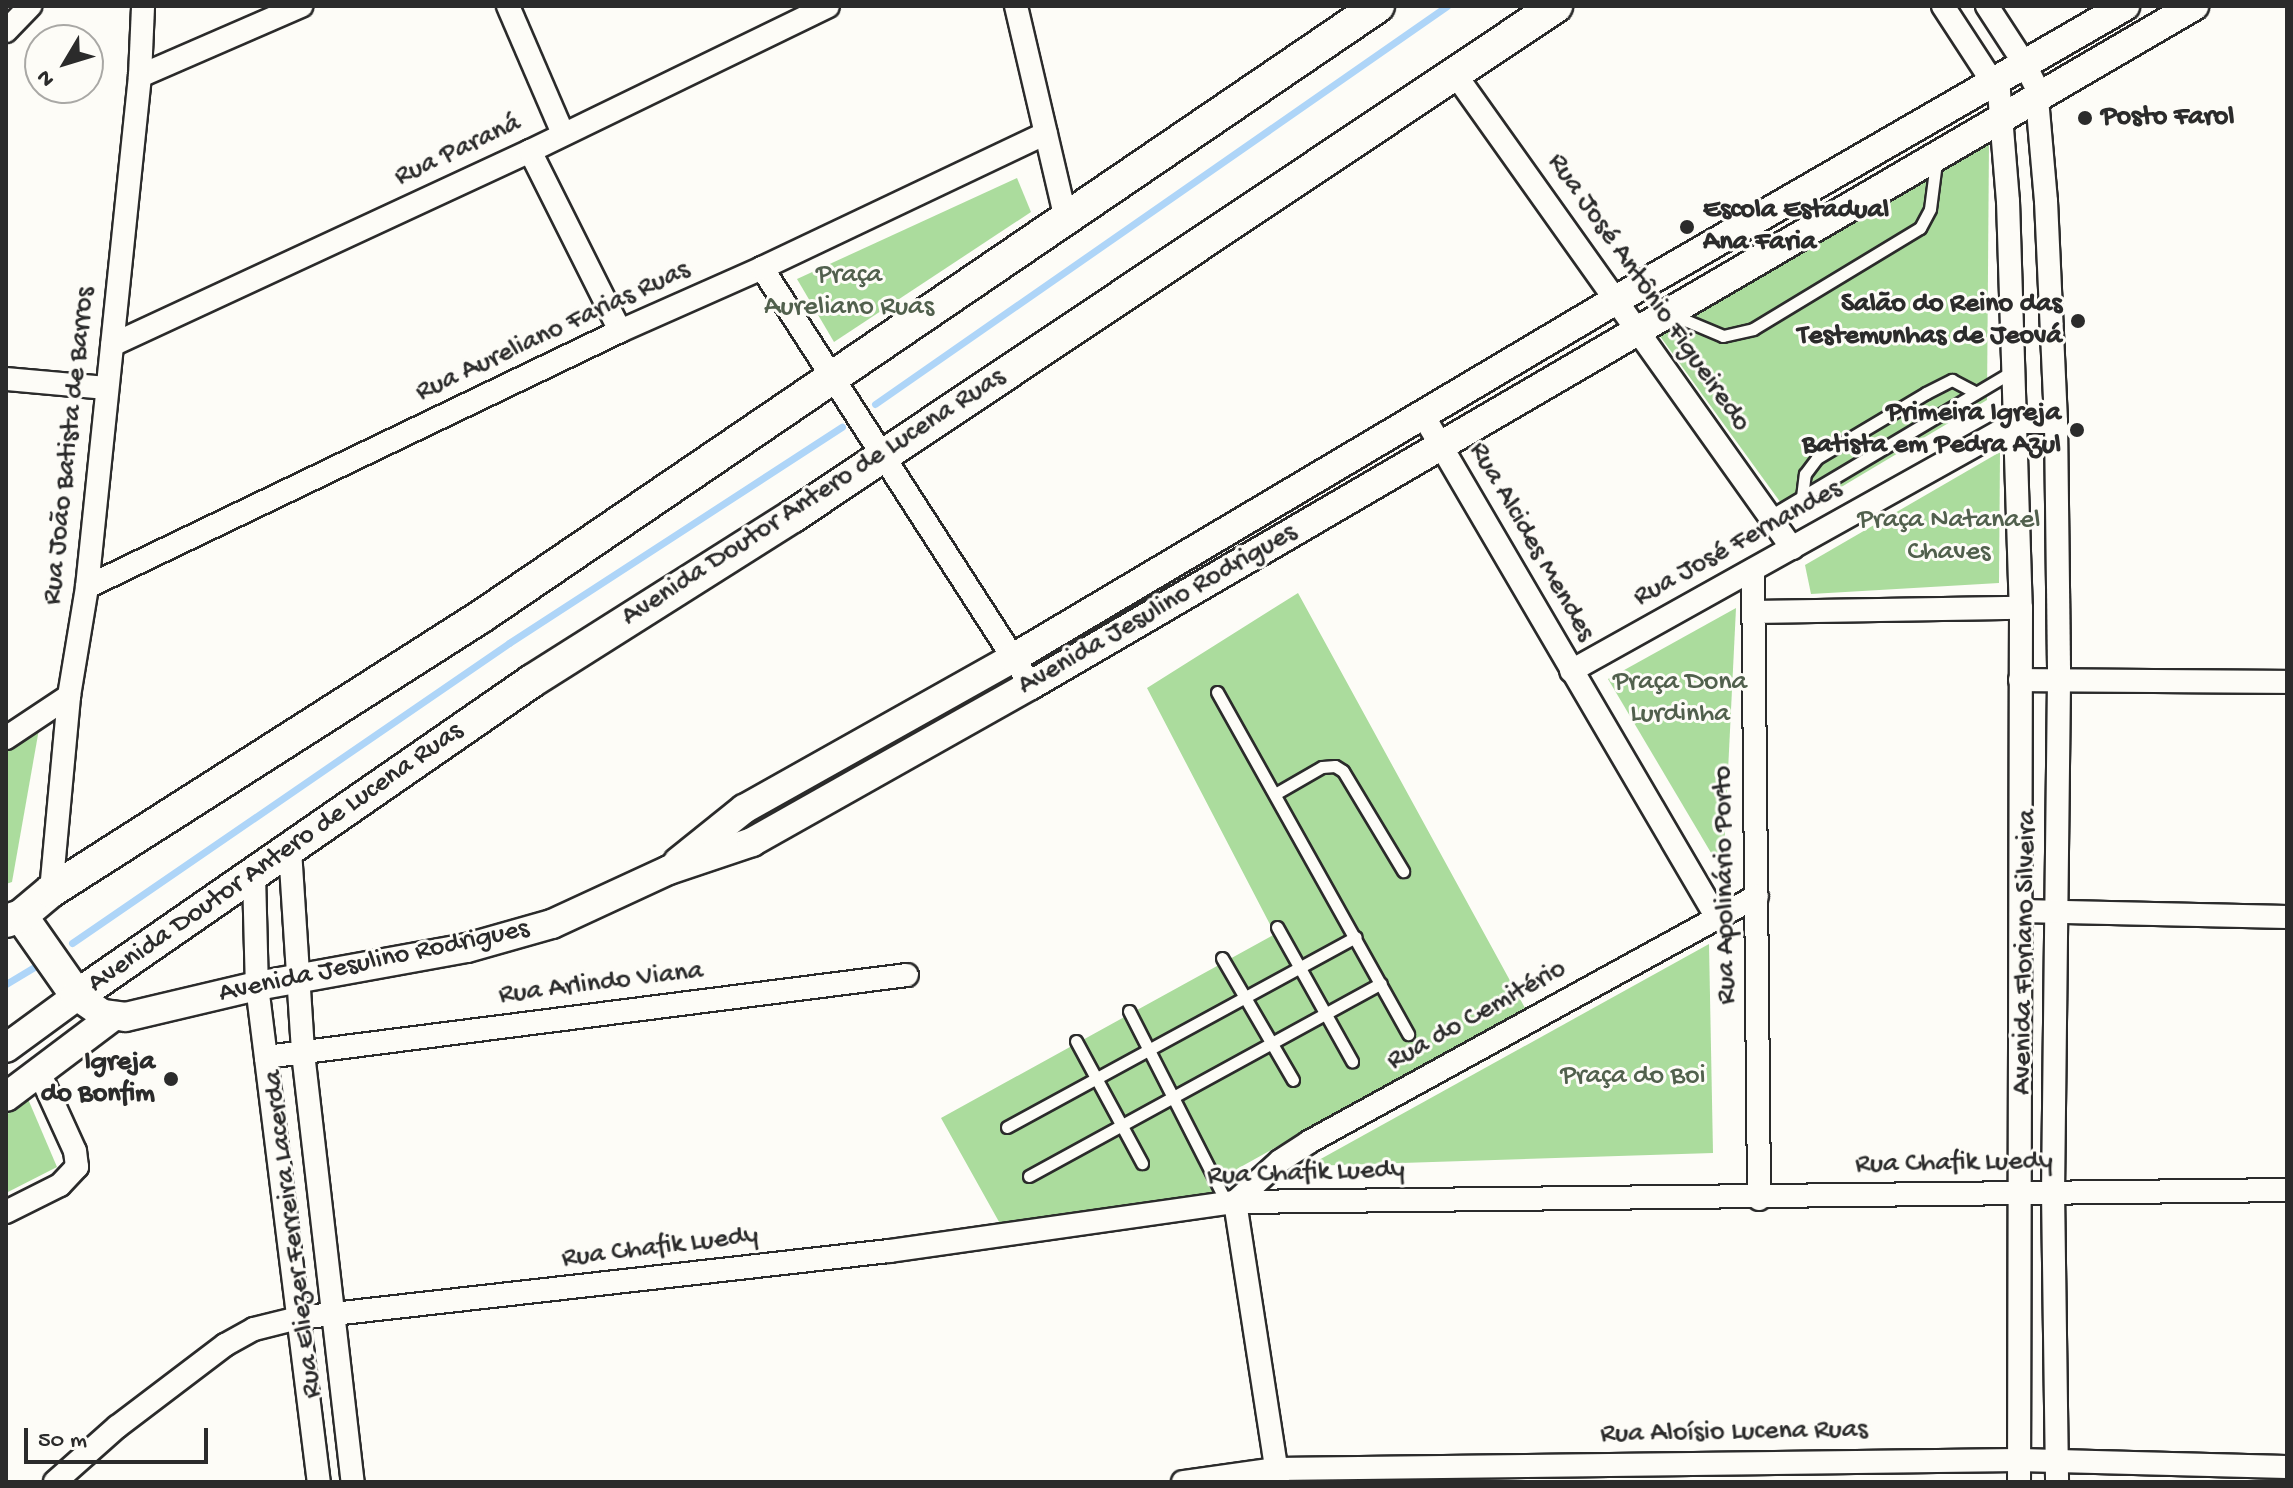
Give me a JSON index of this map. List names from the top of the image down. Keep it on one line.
{"streets":{"main road":["Avenida Doutor Antero de Lucena Ruas"],"street":["Rua Paraná","Rua José Antônio Figueiredo","Rua Aureliano Farias Ruas","Rua João Batista de Barros","Rua Alcides Mendes","Rua José Fernandes","Avenida Jesulino Rodrigues","Rua Apolinário Porto","Avenida Floriano Silveira","Rua Arlindo Viana","Rua do Cemitério","Rua Chafik Luedy","Rua Eliezer Ferreira Lacerda","Rua Aloísio Lucena Ruas"]},"crossings":[["Rua Paraná","Rua João Batista de Barros"],["Rua José Antônio Figueiredo","Avenida Doutor Antero de Lucena Ruas"],["Rua José Antônio Figueiredo","Rua José Fernandes"],["Rua José Antônio Figueiredo","Avenida Jesulino Rodrigues"],["Rua Aureliano Farias Ruas","Rua João Batista de Barros"],["Avenida Doutor Antero de Lucena Ruas","Rua Eliezer Ferreira Lacerda"],["Rua Alcides Mendes","Rua José Fernandes"],["Rua Alcides Mendes","Avenida Jesulino Rodrigues"],["Rua Alcides Mendes","Rua do Cemitério"],["Rua José Fernandes","Rua Apolinário Porto"],["Rua José Fernandes","Avenida Floriano Silveira"],["Avenida Jesulino Rodrigues","Rua Eliezer Ferreira Lacerda"],["Rua Apolinário Porto","Rua do Cemitério"],["Rua Apolinário Porto","Rua Chafik Luedy"],["Avenida Floriano Silveira","Rua Chafik Luedy"],["Avenida Floriano Silveira","Rua Aloísio Lucena Ruas"],["Rua Arlindo Viana","Rua Eliezer Ferreira Lacerda"],["Rua do Cemitério","Rua Chafik Luedy"],["Rua Chafik Luedy","Rua Eliezer Ferreira Lacerda"]],"parks":["Praça Aureliano Ruas","Praça Natanael Chaves","Praça Dona Lurdinha","Praça do Boi"],"places":["Posto Farol","Escola Estadual Ana Faria","Salão do Reino das Testemunhas de Jeová","Primeira Igreja Batista em Pedra Azul","Igreja do Bonfim"],"scale_bar":"50 m","north":"bottom left"}
